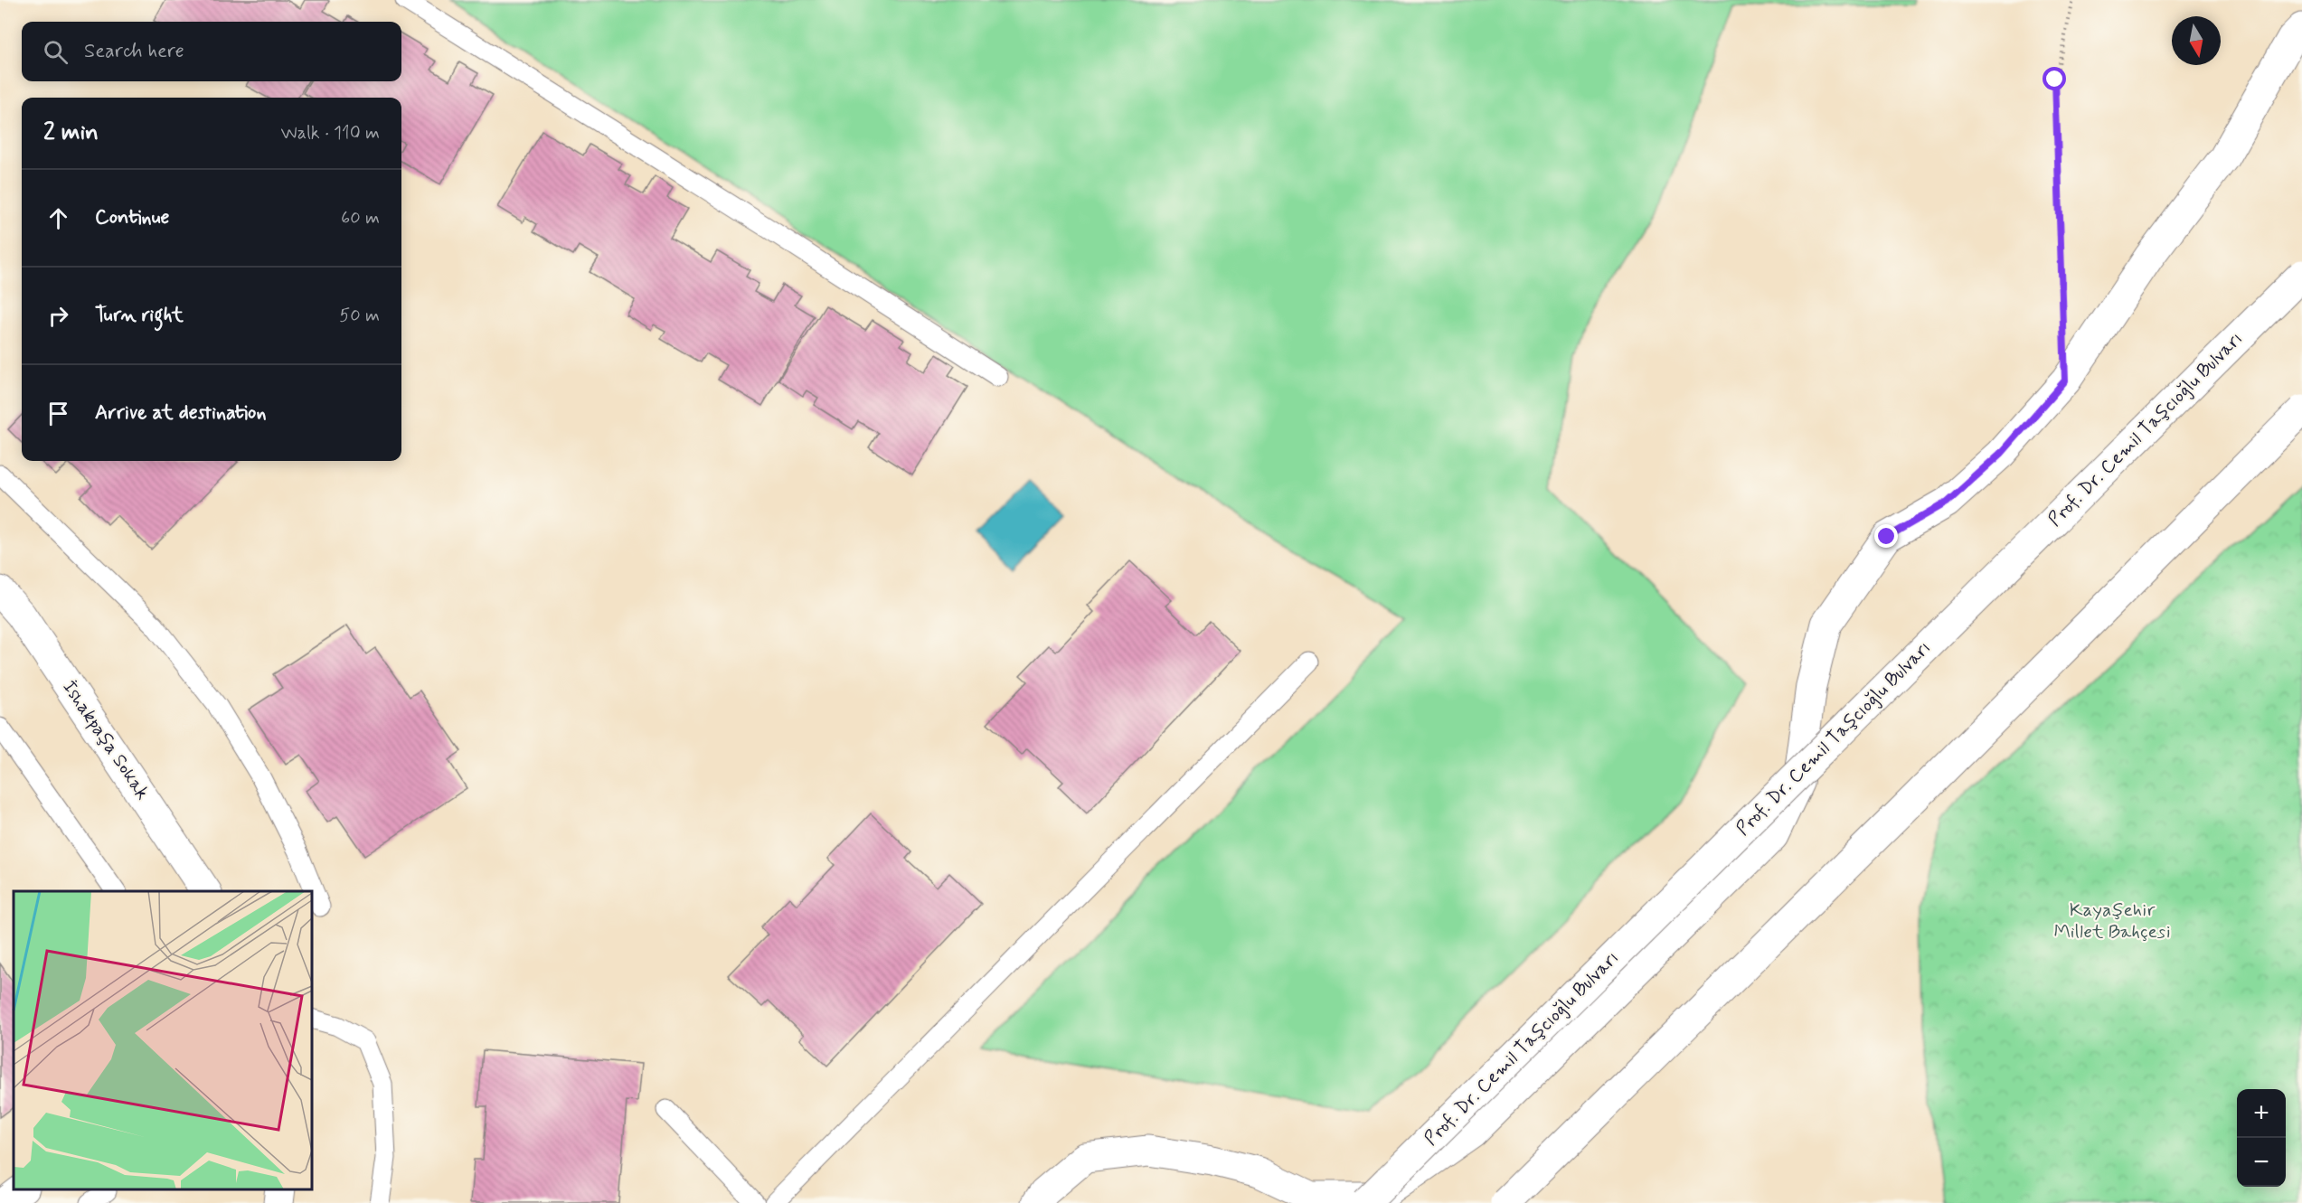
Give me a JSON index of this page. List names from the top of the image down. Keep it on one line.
{"streets":{"main road":["Prof. Dr. Cemil Taşcıoğlu Bulvarı","İshakpaşa Sokak"]},"parks":["Kayaşehir Millet Bahçesi"],"north":"bottom","page":{"search":"Search here","heading":["2 min","Walk · 110 m"],"list":[["Continue","60 m"],["Turn right","50 m"],"Arrive at destination"],"map_buttons":["+","−"]}}
